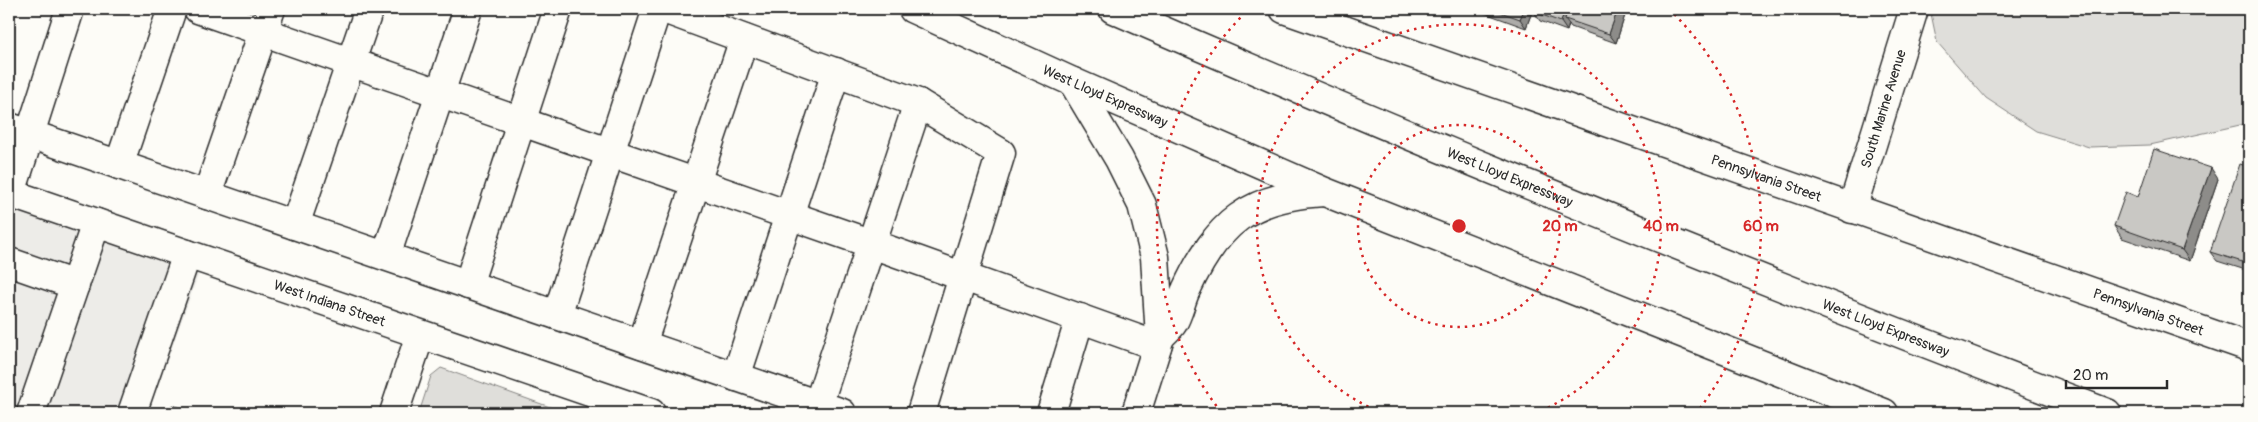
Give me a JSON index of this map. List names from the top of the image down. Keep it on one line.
{"streets":{"main road":["West Lloyd Expressway","South Marine Avenue","Pennsylvania Street","West Indiana Street"]},"crossings":[["South Marine Avenue","Pennsylvania Street"]],"scale_bar":"20 m","rings":["20 m","40 m","60 m"]}
